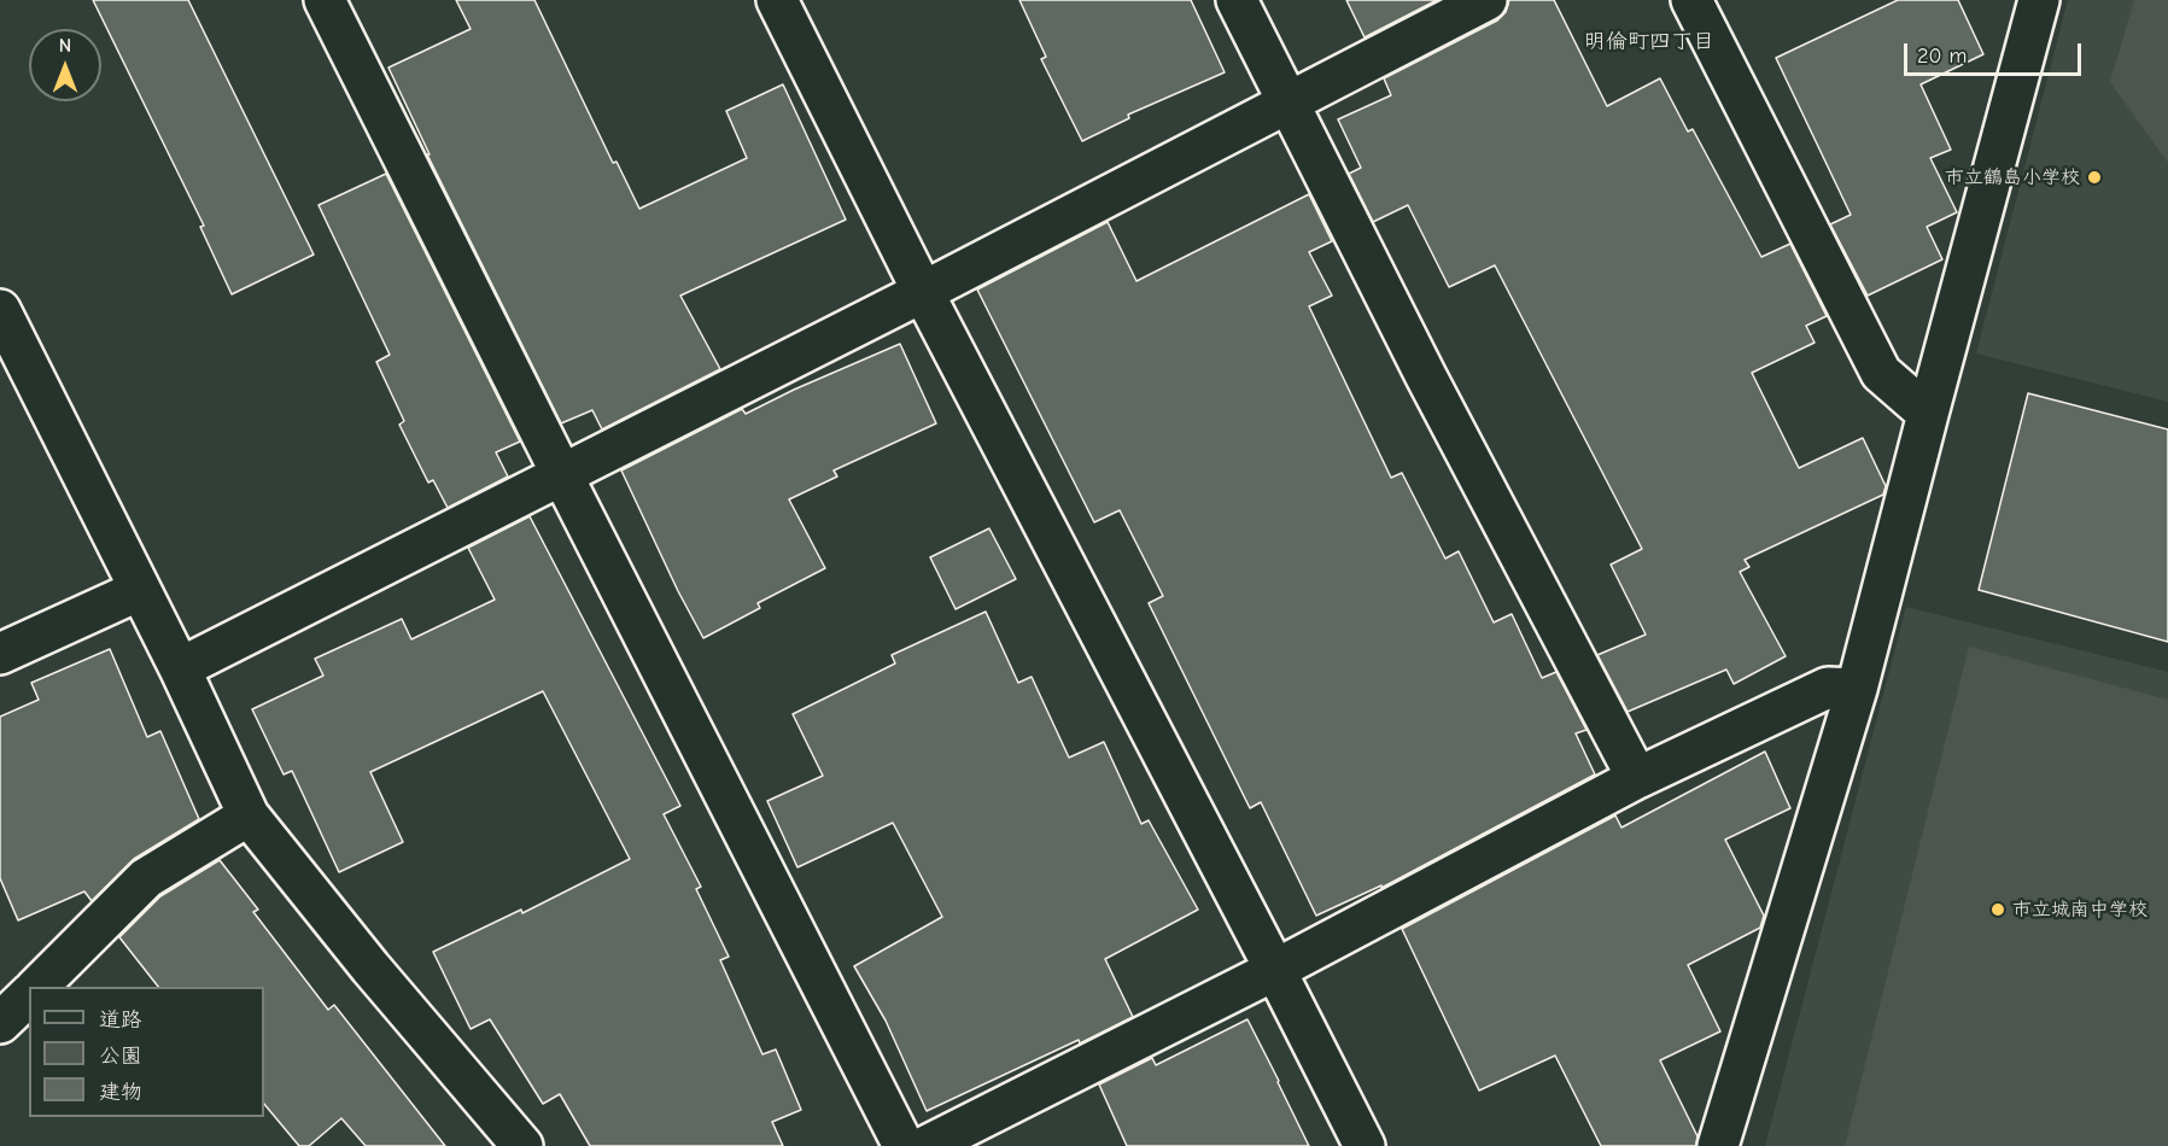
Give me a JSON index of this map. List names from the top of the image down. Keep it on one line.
{"districts":["明倫町四丁目"],"places":["市立鶴島小学校","市立城南中学校"],"legend":["道路","公園","建物"],"scale_bar":"20 m","north":"top"}
